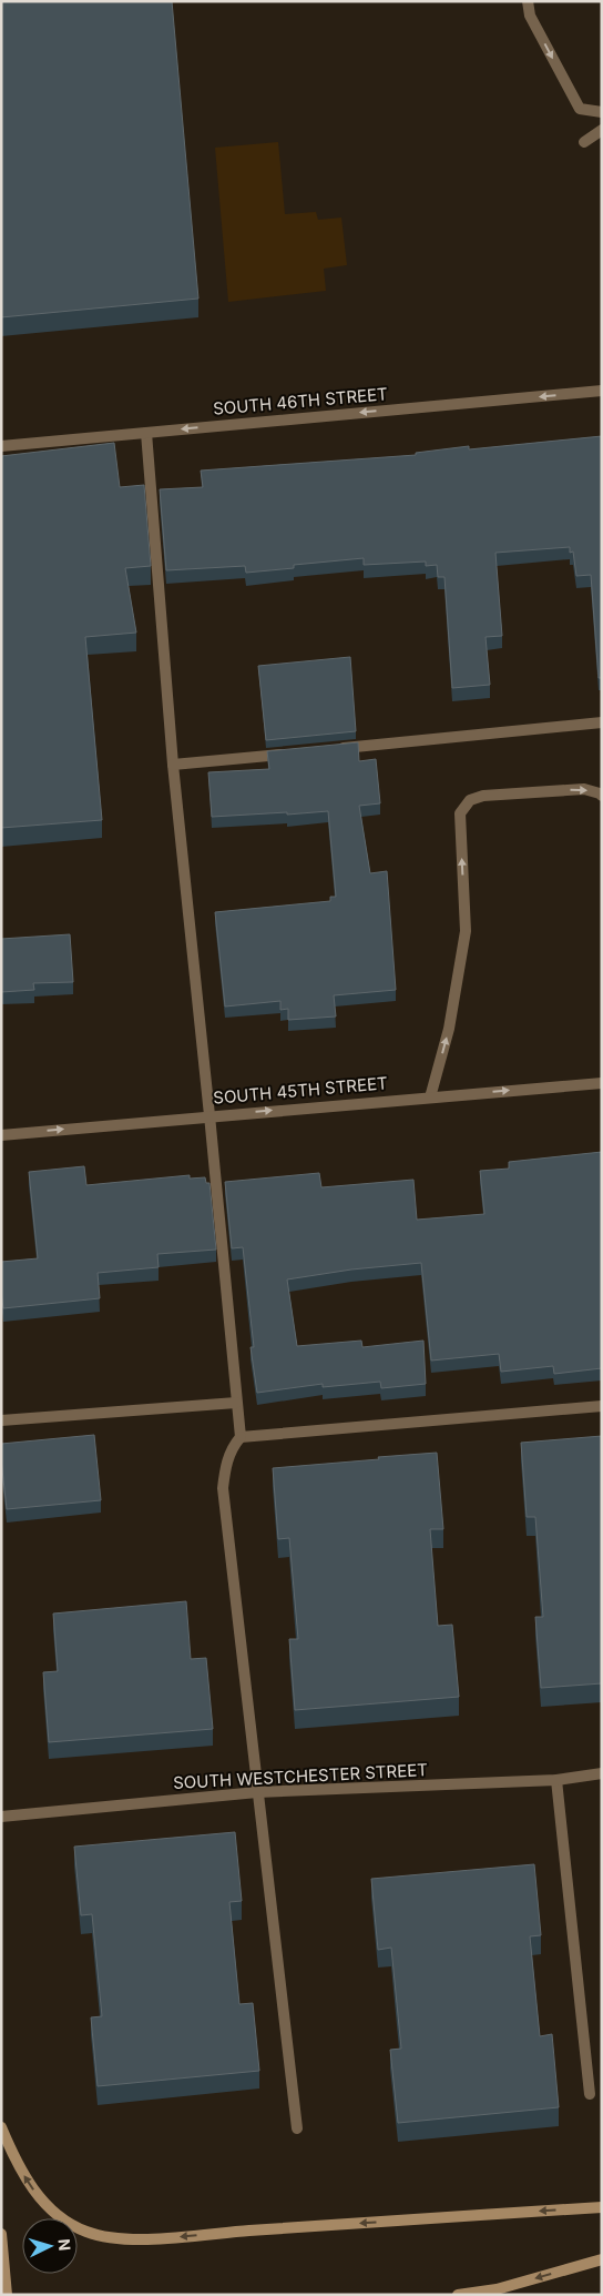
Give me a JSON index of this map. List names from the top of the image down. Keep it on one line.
{"streets":{"street":["SOUTH 46TH STREET","SOUTH 45TH STREET","SOUTH WESTCHESTER STREET"]},"one_way":["SOUTH 46TH STREET","SOUTH 45TH STREET"],"north":"right"}
